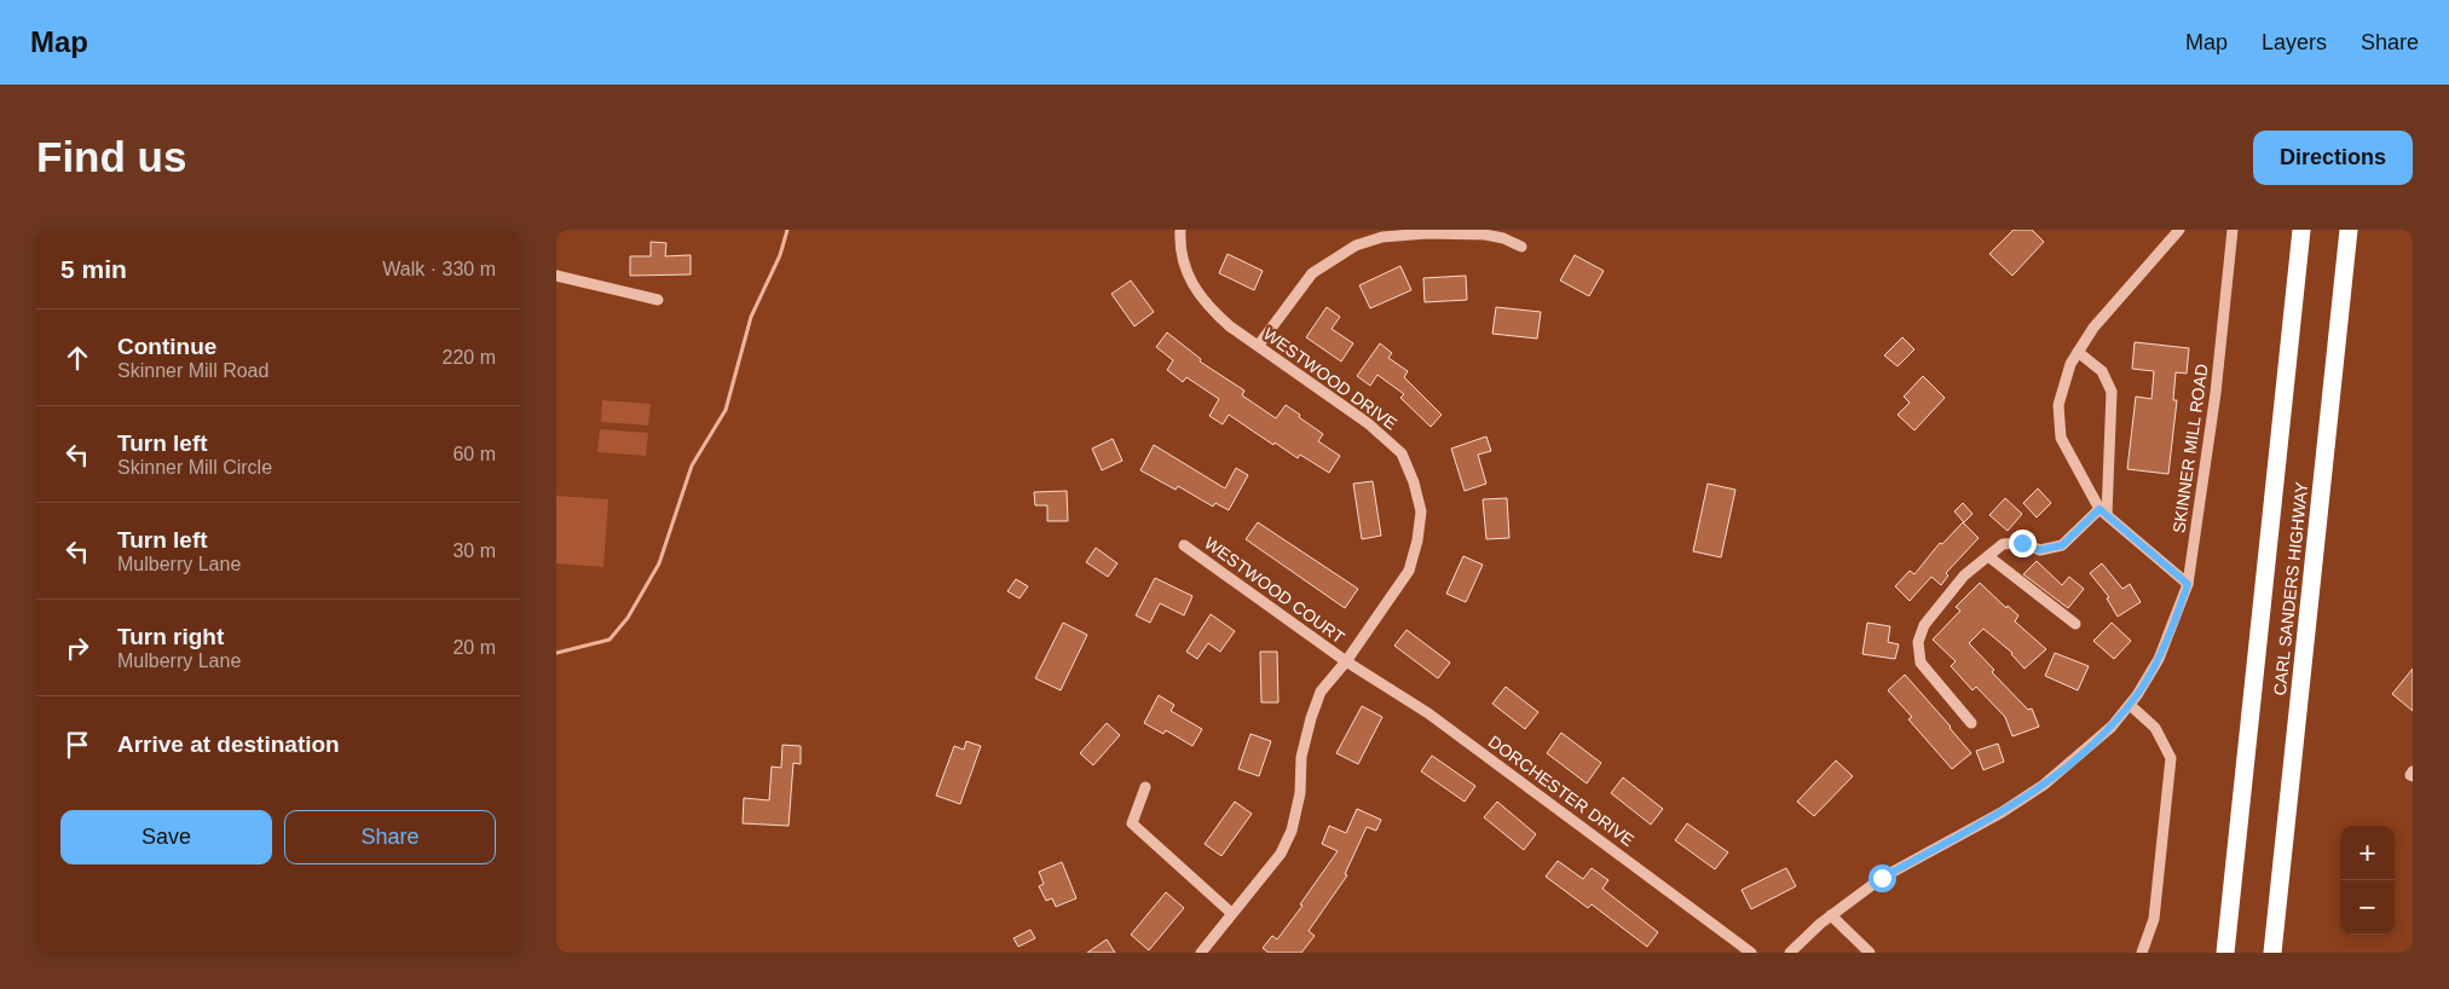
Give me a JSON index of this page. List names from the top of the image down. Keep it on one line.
{"streets":{"highway":["CARL SANDERS HIGHWAY"],"street":["WESTWOOD DRIVE","SKINNER MILL ROAD","WESTWOOD COURT","DORCHESTER DRIVE"]},"crossings":[["WESTWOOD DRIVE","WESTWOOD COURT"],["WESTWOOD DRIVE","DORCHESTER DRIVE"],["WESTWOOD COURT","DORCHESTER DRIVE"]],"page":{"header":"Map","nav":["Map","Layers","Share"],"buttons":["Directions",["Save","Share"]],"title":"Find us","heading":["5 min","Walk · 330 m"],"list":[["Continue","Skinner Mill Road","220 m"],["Turn left","Skinner Mill Circle","60 m"],["Turn left","Mulberry Lane","30 m"],["Turn right","Mulberry Lane","20 m"],"Arrive at destination"],"map_buttons":["+","−"]}}
